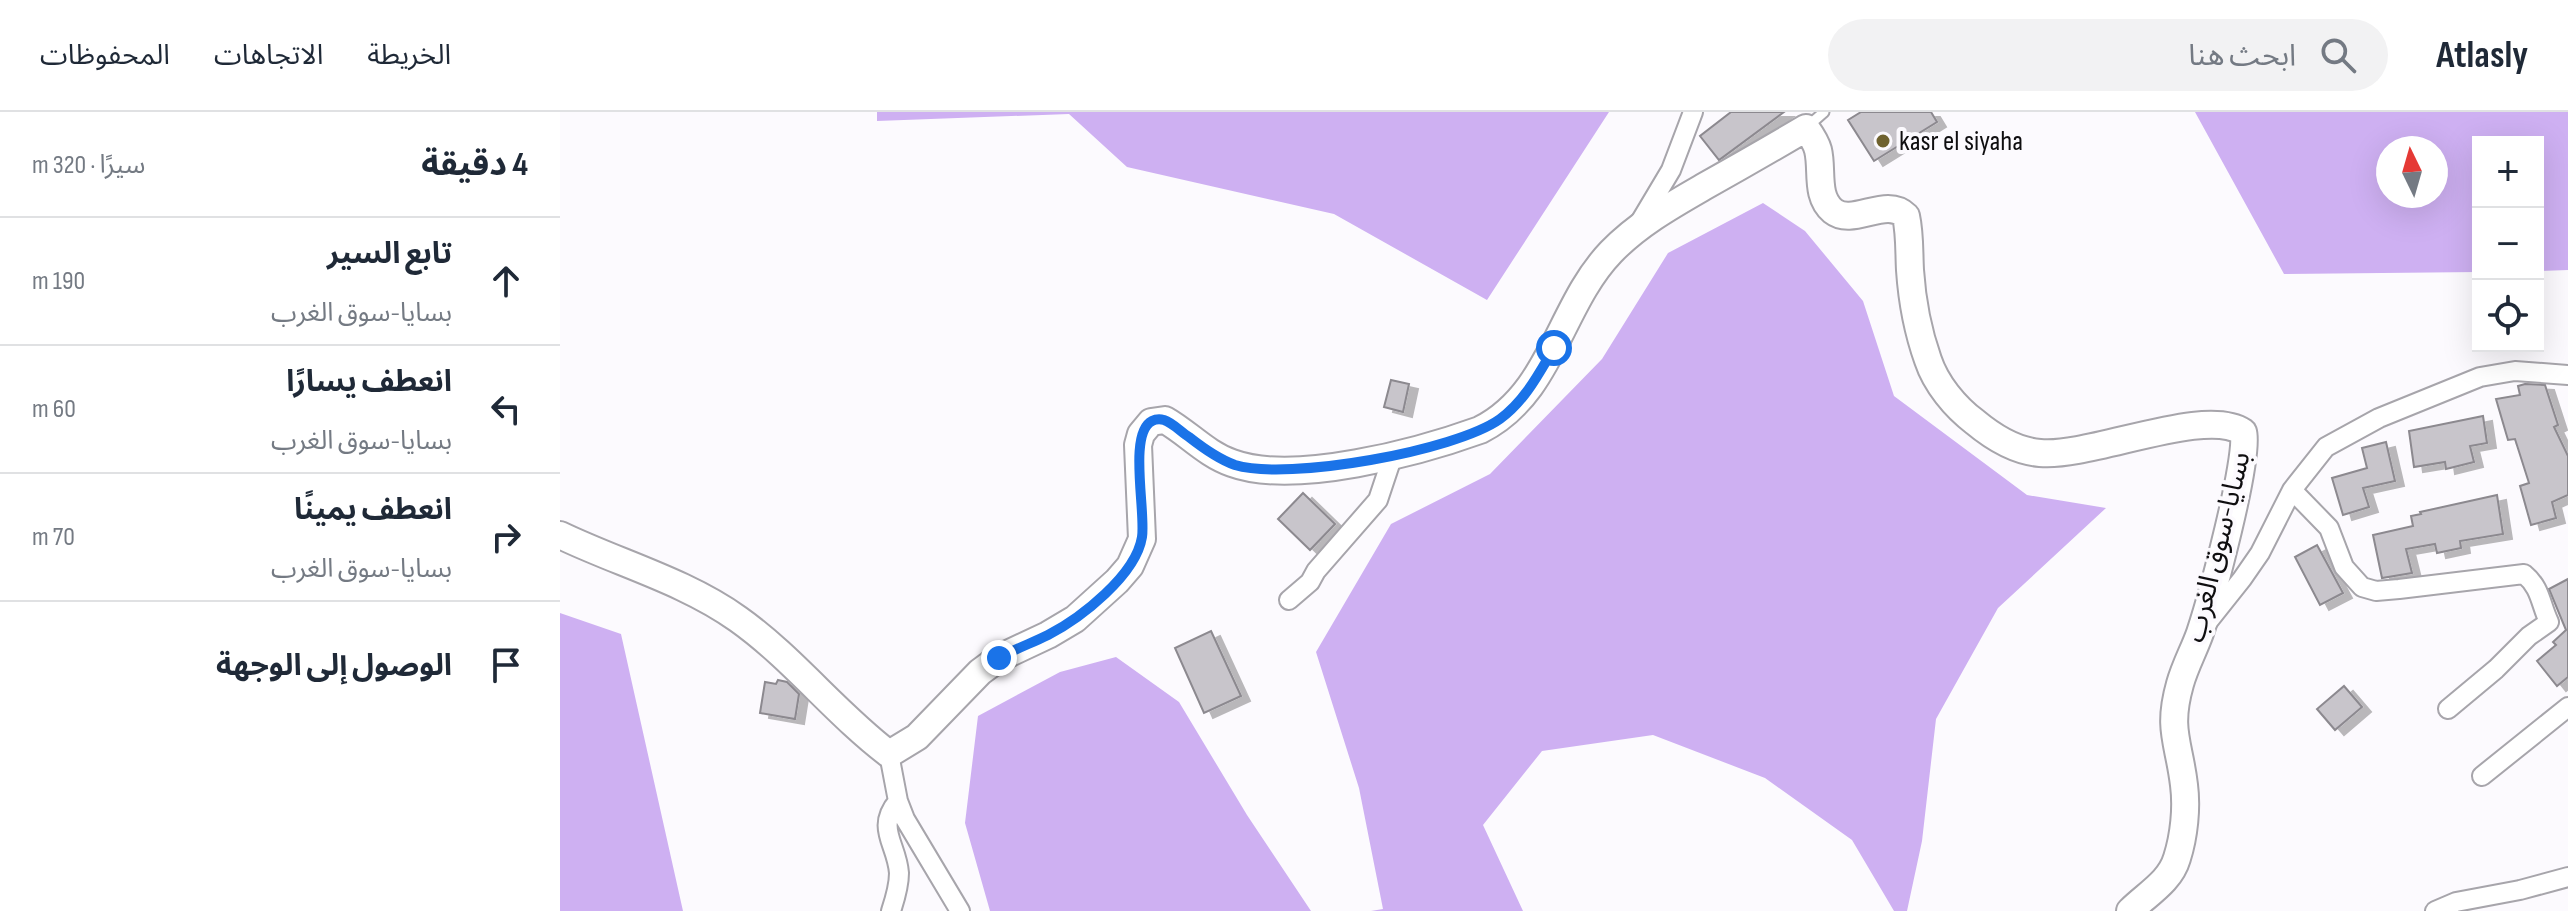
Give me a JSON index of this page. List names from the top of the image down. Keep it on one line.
{"streets":{"street":["بسايا-سوق الغرب"]},"places":["kasr el siyaha"],"north":"top","page":{"header":"Atlasly","search":"ابحث هنا","nav":["الخريطة","الاتجاهات","المحفوظات"],"heading":["4 دقيقة","سيرًا · 320 m"],"map_buttons":["+","−"],"list":[["تابع السير","بسايا-سوق الغرب","190 m"],["انعطف يسارًا","بسايا-سوق الغرب","60 m"],["انعطف يمينًا","بسايا-سوق الغرب","70 m"],"الوصول إلى الوجهة"]}}
